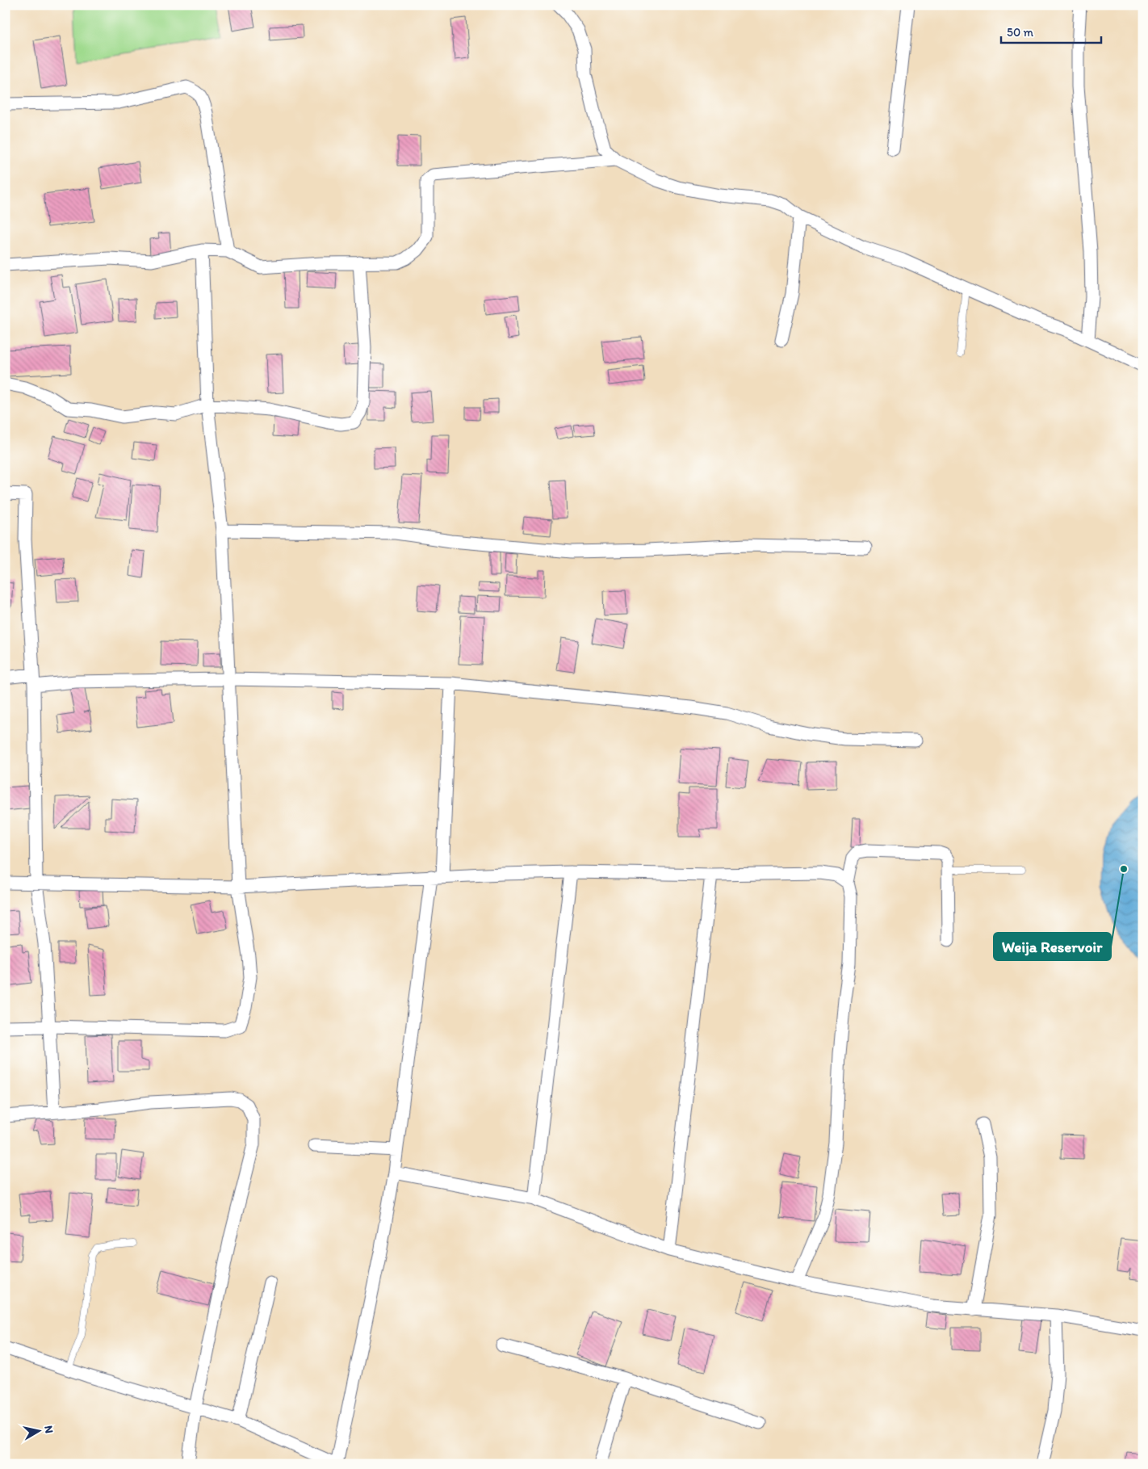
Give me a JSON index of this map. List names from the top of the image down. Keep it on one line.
{"places":["Weija Reservoir"],"scale_bar":"50 m","north":"right"}
